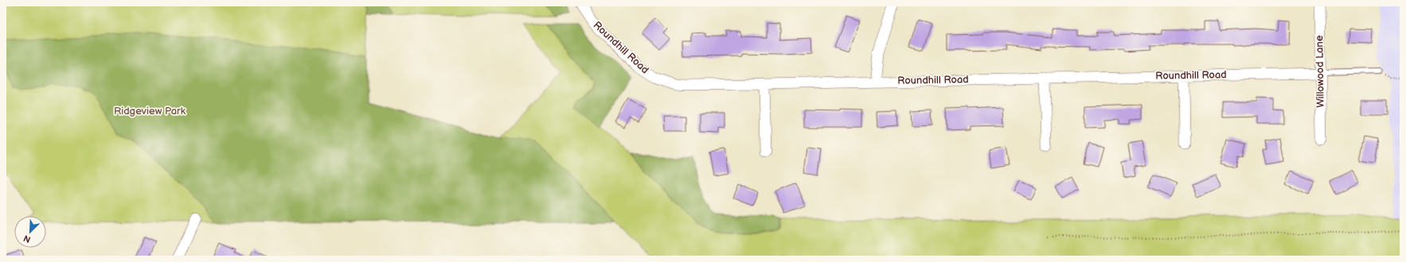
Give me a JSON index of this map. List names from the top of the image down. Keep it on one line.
{"streets":{"street":["Roundhill Road","Willowood Lane"]},"crossings":[["Roundhill Road","Willowood Lane"]],"parks":["Ridgeview Park"],"north":"bottom left"}
